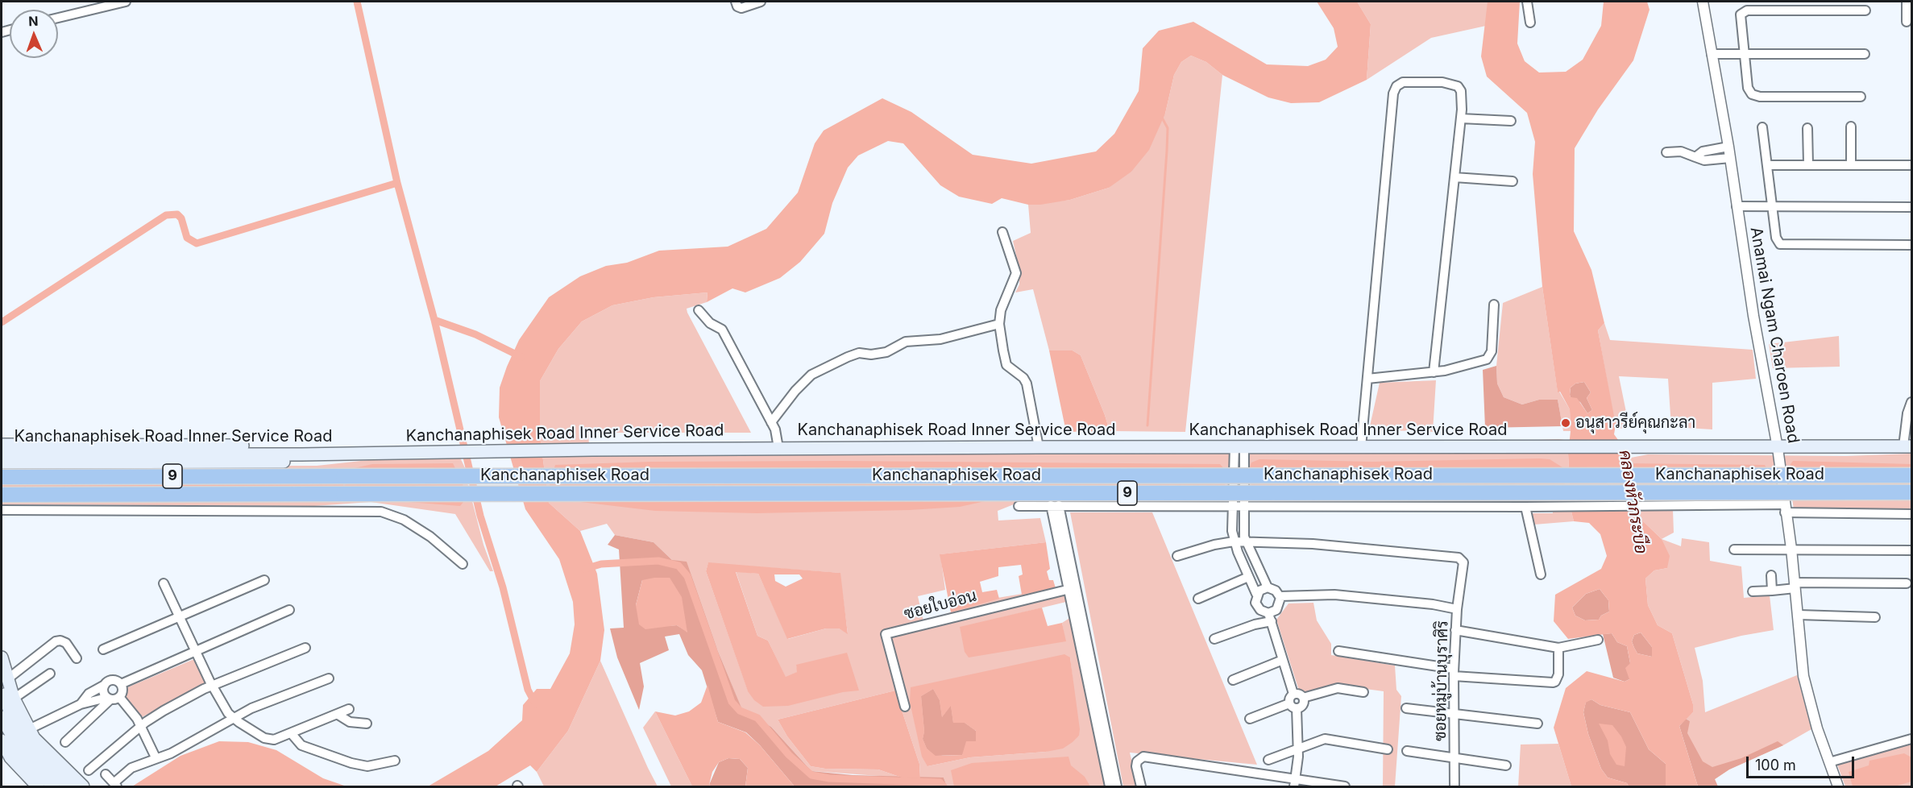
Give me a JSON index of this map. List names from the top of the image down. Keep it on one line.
{"streets":{"highway":["Kanchanaphisek Road","9"],"main road":["Kanchanaphisek Road Inner Service Road"],"street":["Anamai Ngam Charoen Road","ซอยใบอ่อน","ซอยหมู่บ้านบุราศิริ"]},"crossings":[["Anamai Ngam Charoen Road","Kanchanaphisek Road Inner Service Road"]],"water":["คลองหัวกระบือ"],"places":["อนุสาวรีย์คุณกะลา"],"scale_bar":"100 m","north":"top"}
